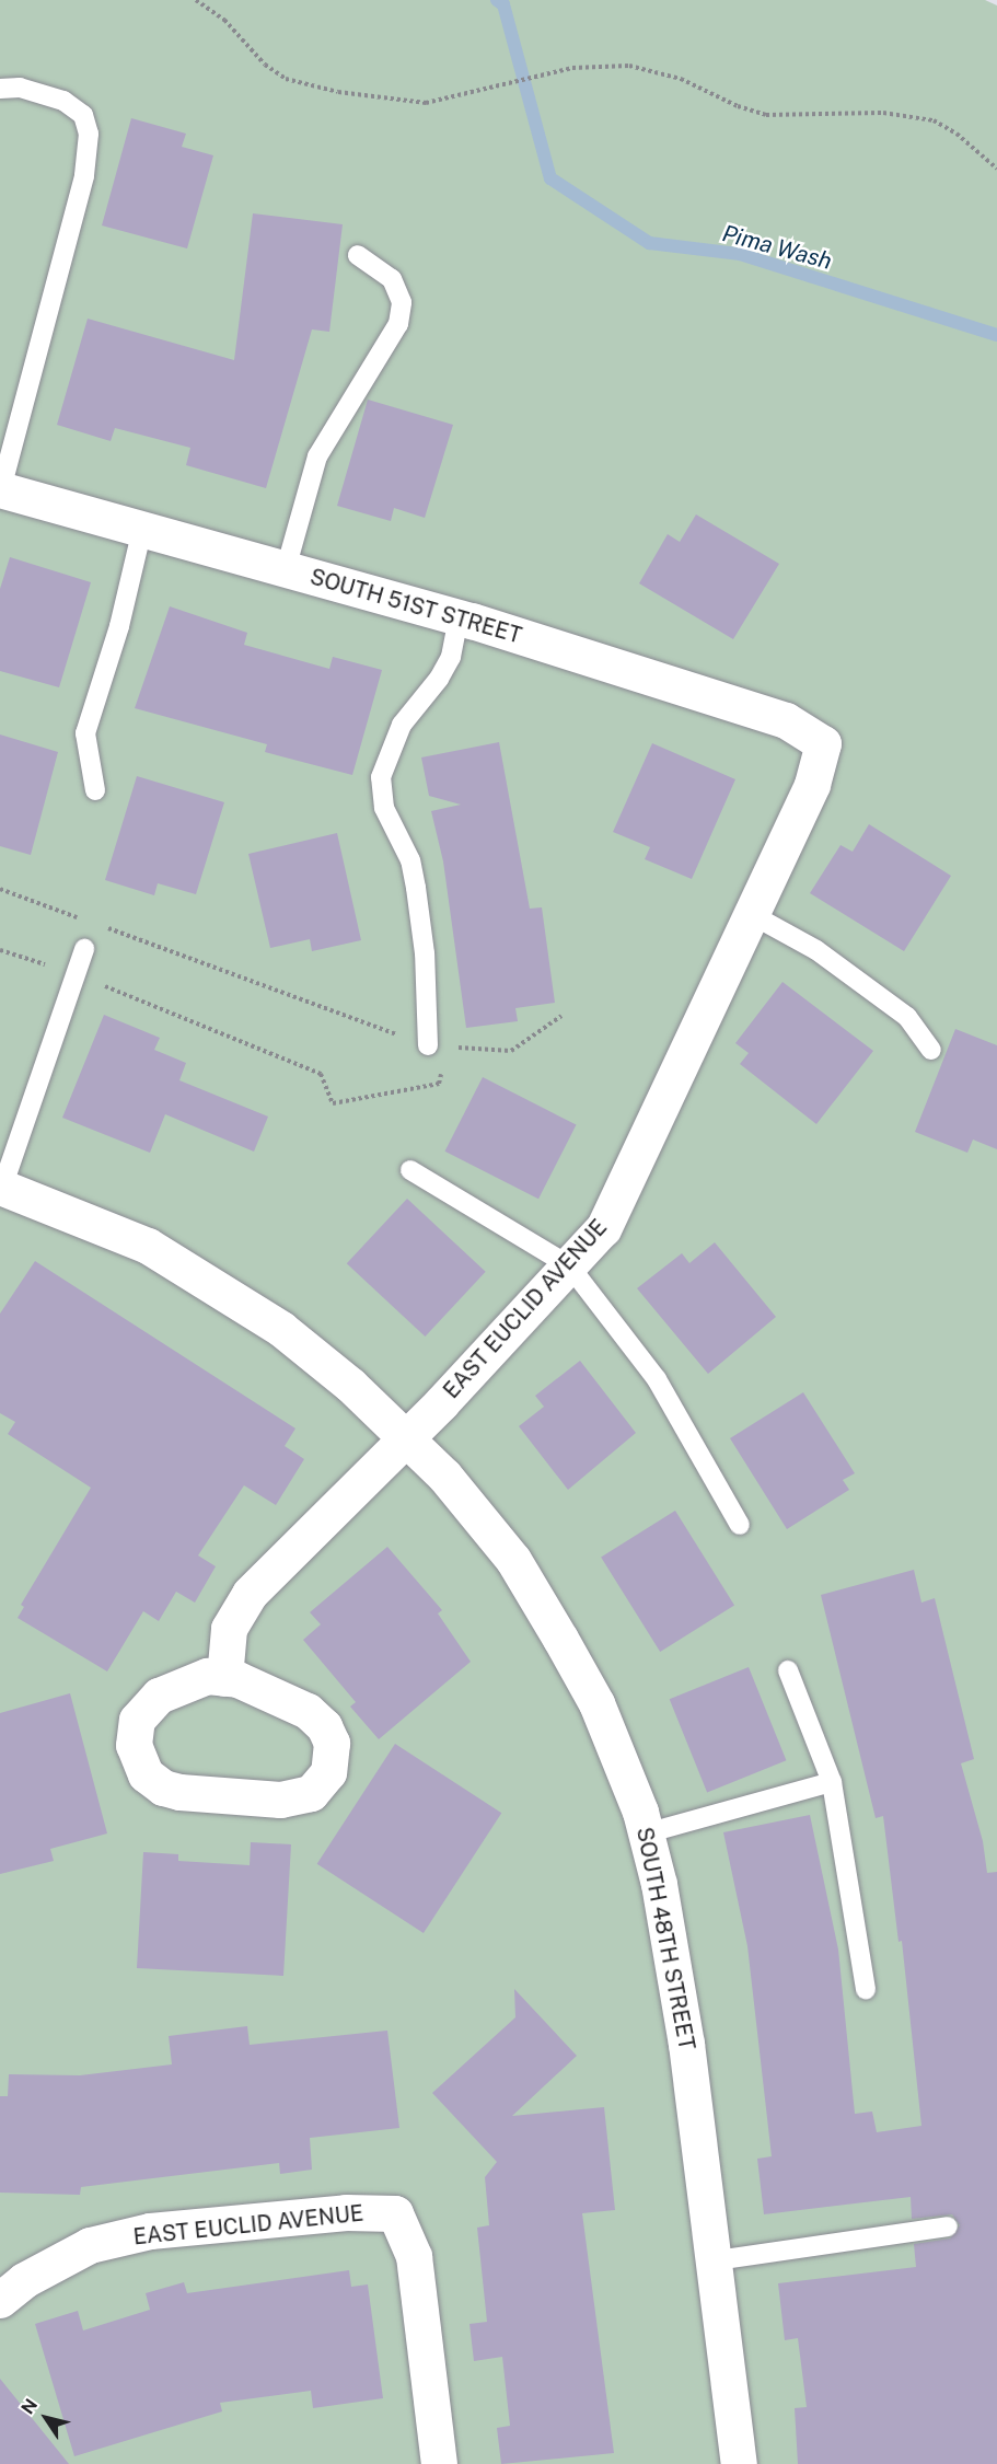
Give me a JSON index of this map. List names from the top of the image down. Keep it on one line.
{"streets":{"street":["SOUTH 51ST STREET","EAST EUCLID AVENUE","SOUTH 48TH STREET"]},"crossings":[["SOUTH 51ST STREET","EAST EUCLID AVENUE"],["EAST EUCLID AVENUE","SOUTH 48TH STREET"]],"water":["Pima Wash"],"north":"top left"}
